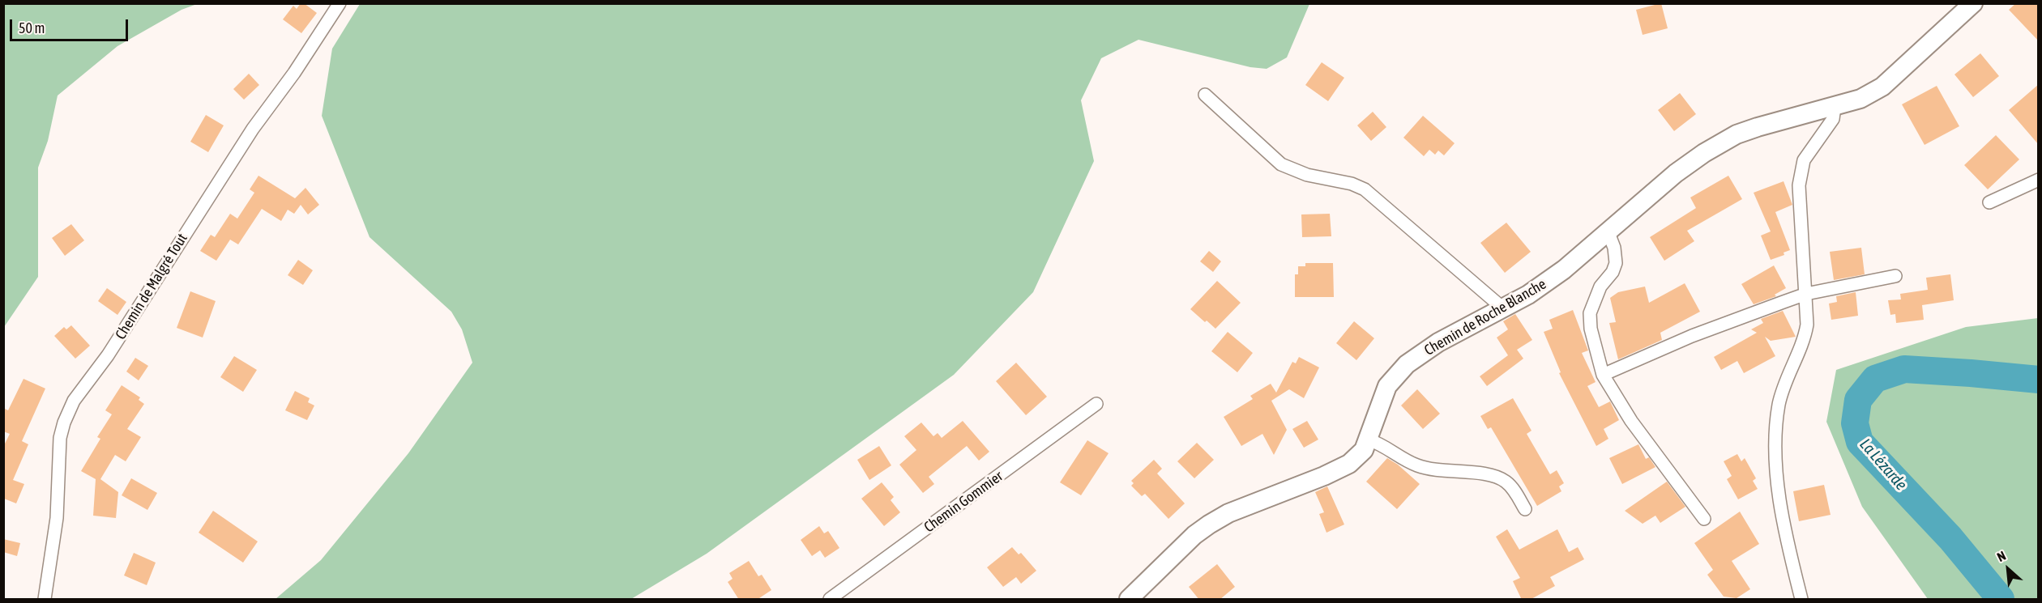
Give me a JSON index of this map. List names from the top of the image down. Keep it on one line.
{"streets":{"main road":["Chemin de Roche Blanche"],"street":["Chemin de Malgré Tout","Chemin Gommier"]},"water":["La Lézarde"],"scale_bar":"50 m","north":"top left"}
